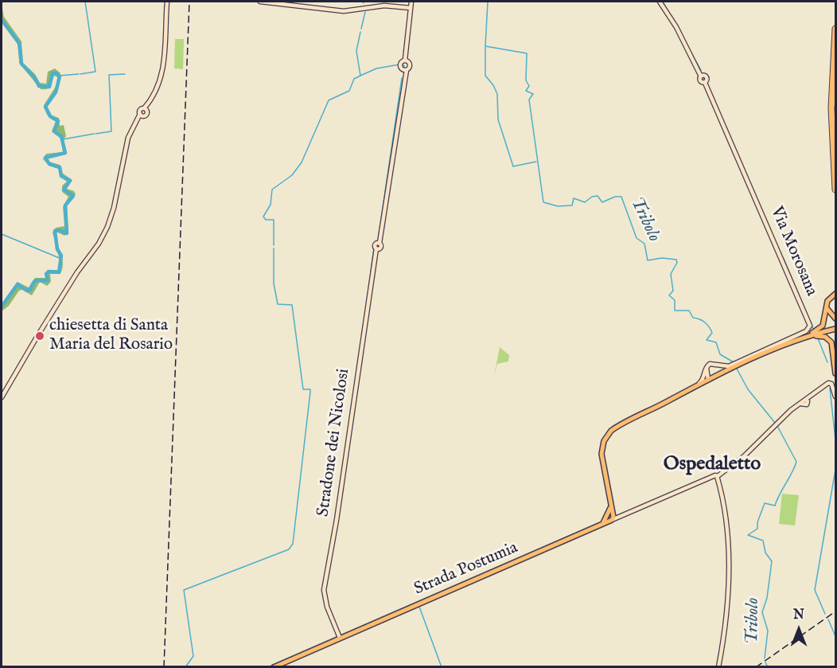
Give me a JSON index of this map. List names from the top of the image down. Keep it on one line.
{"streets":{"main road":["Strada Postumia"],"street":["Via Morosana","Stradone dei Nicolosi"]},"crossings":[["Stradone dei Nicolosi","Strada Postumia"]],"districts":["Ospedaletto"],"water":["Tribolo"],"places":["chiesetta di Santa Maria del Rosario"],"north":"top"}
